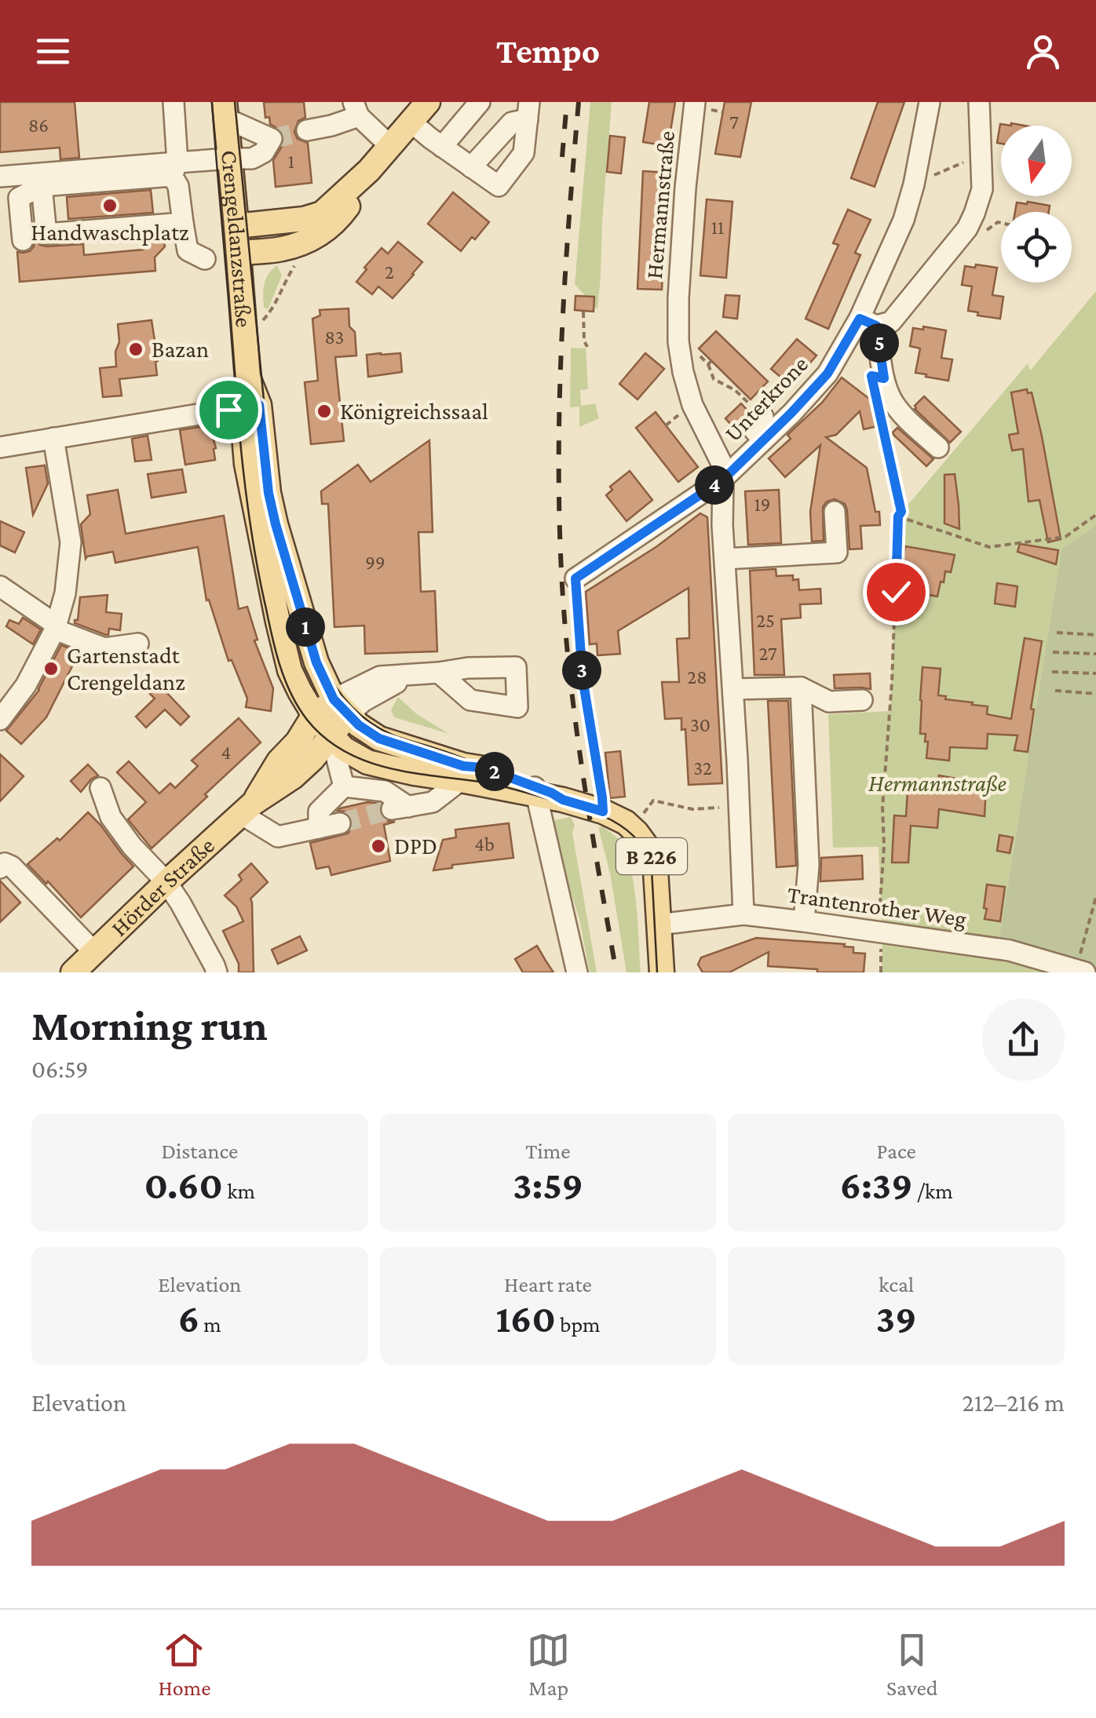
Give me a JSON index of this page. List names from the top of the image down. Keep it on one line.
{"streets":{"main road":["Crengeldanzstraße","B 226","Hörder Straße"],"street":["Hermannstraße","Unterkrone","Trantenrother Weg"]},"crossings":[["Hermannstraße","Unterkrone"],["Hermannstraße","Trantenrother Weg"],["Crengeldanzstraße","B 226"],["Crengeldanzstraße","Hörder Straße"],["B 226","Hörder Straße"],["B 226","Trantenrother Weg"]],"parks":["Hermannstraße"],"places":["Handwaschplatz","Bazan","Königreichssaal","Gartenstadt Crengeldanz","DPD"],"house_numbers":["7","86","1","11","2","83","19","99","25","27","28","30","4","32","4b"],"north":"bottom","page":{"header":"Tempo","pins":["5","4","1","3","2"],"heading":["Morning run","06:59"],"stats":[["Distance","0.60 km"],["Time","3:59"],["Pace","6:39 /km"],["Elevation","6 m"],["Heart rate","160 bpm"],["kcal","39"]],"chart":["Elevation","212–216 m"],"tabs":["Home","Map","Saved"]}}
